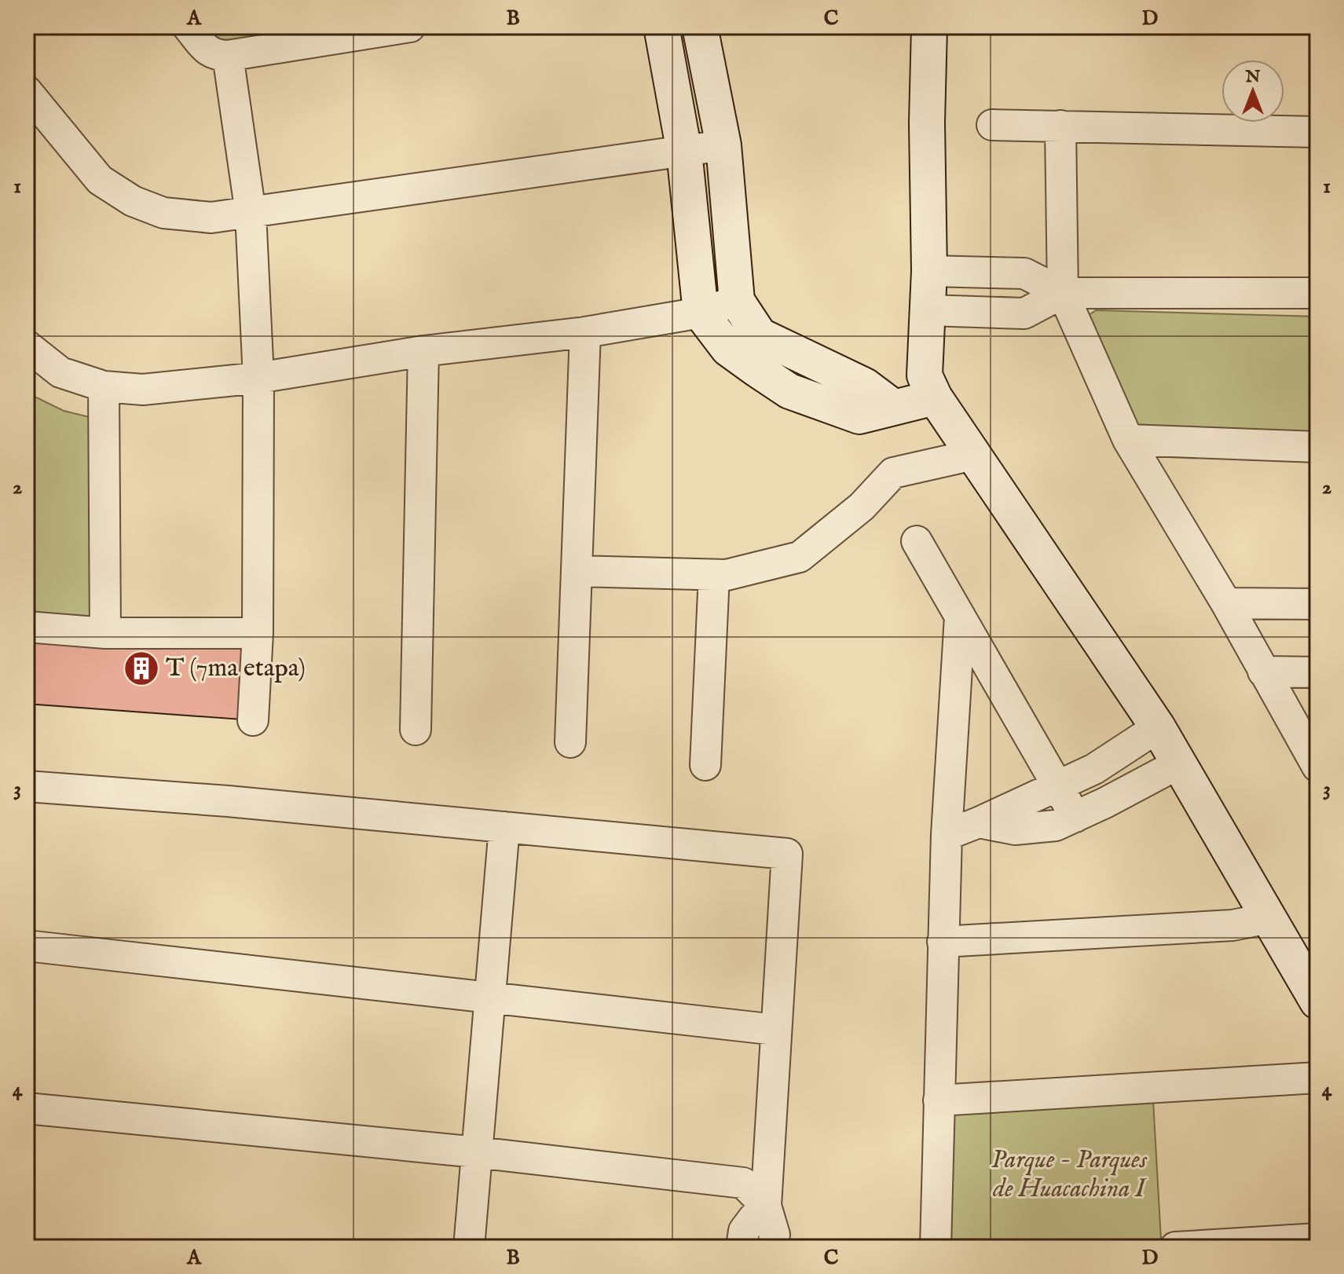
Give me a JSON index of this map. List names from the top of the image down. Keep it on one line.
{"parks":["Parque - Parques de Huacachina I"],"places":{"building":["T (7ma etapa)"]},"north":"top","grid":{"columns":["A","B","C","D"],"rows":["1","2","3","4"]}}
